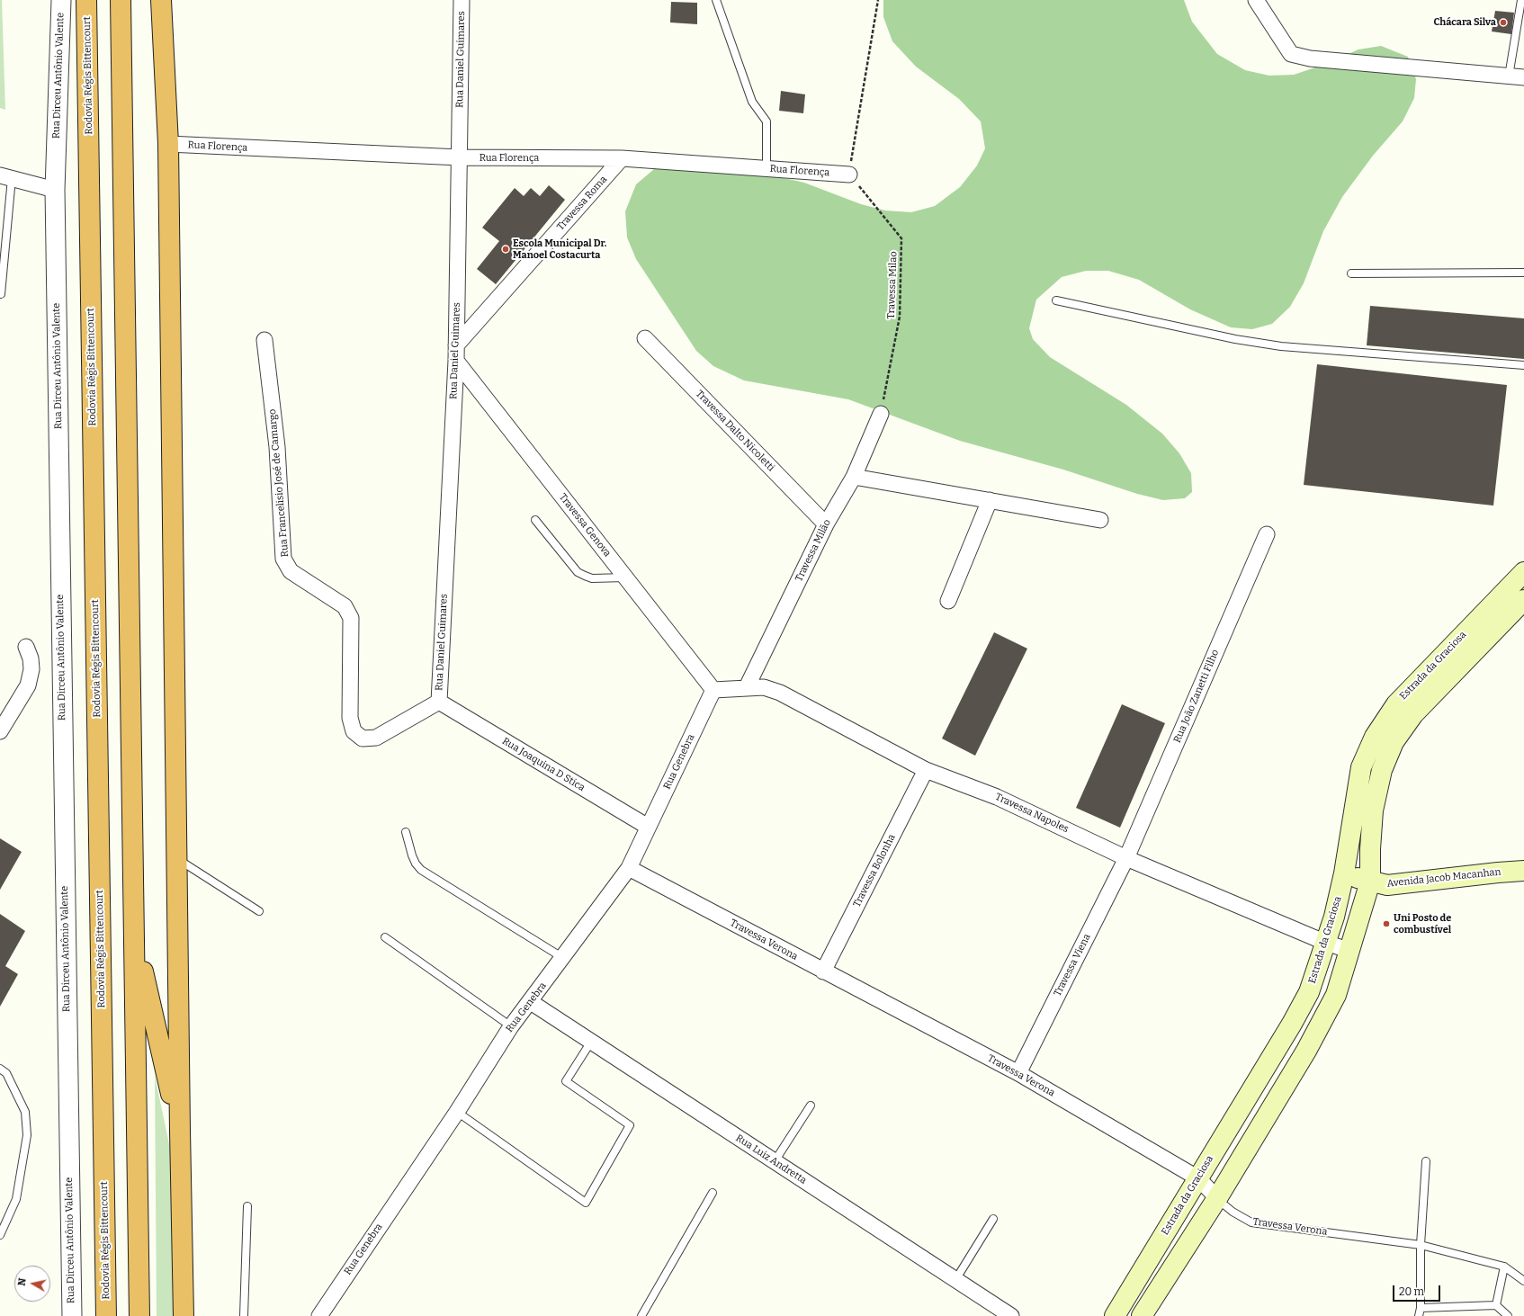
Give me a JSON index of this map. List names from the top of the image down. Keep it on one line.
{"streets":{"highway":["Rodovia Régis Bittencourt"],"main road":["Estrada da Graciosa","Avenida Jacob Macanhan"],"street":["Rua Daniel Guimares","Rua Dirceu Antônio Valente","Rua Florença","Travessa Roma","Travessa Dalto Nicoletti","Rua Francelisio José de Camargo","Travessa Genova","Travessa Milão","Rua João Zanetti Filho","Rua Genebra","Rua Joaquina D Stica","Travessa Napoles","Travessa Bolonha","Travessa Verona","Travessa Viena","Rua Luiz Andretta"],"path":["Travessa Milao"]},"crossings":[["Rua Daniel Guimares","Rua Florença"],["Rua Daniel Guimares","Travessa Roma"],["Rua Daniel Guimares","Rua Francelisio José de Camargo"],["Rua Daniel Guimares","Travessa Genova"],["Rua Daniel Guimares","Rua Joaquina D Stica"],["Rua Florença","Travessa Roma"],["Rua Florença","Travessa Milao"],["Travessa Roma","Travessa Genova"],["Travessa Milao","Travessa Milão"],["Travessa Dalto Nicoletti","Travessa Milão"],["Rua Francelisio José de Camargo","Rua Joaquina D Stica"],["Travessa Genova","Rua Genebra"],["Travessa Genova","Travessa Napoles"],["Travessa Milão","Travessa Napoles"],["Estrada da Graciosa","Travessa Napoles"],["Estrada da Graciosa","Avenida Jacob Macanhan"],["Estrada da Graciosa","Travessa Verona"],["Rua João Zanetti Filho","Travessa Napoles"],["Rua João Zanetti Filho","Travessa Viena"],["Rua Genebra","Rua Joaquina D Stica"],["Rua Genebra","Travessa Napoles"],["Rua Genebra","Travessa Verona"],["Rua Genebra","Rua Luiz Andretta"],["Travessa Napoles","Travessa Bolonha"],["Travessa Napoles","Travessa Viena"],["Travessa Bolonha","Travessa Verona"],["Travessa Verona","Travessa Viena"]],"places":["Chácara Silva","Escola Municipal Dr. Manoel Costacurta","Uni Posto de combustível"],"scale_bar":"20 m","north":"left"}
